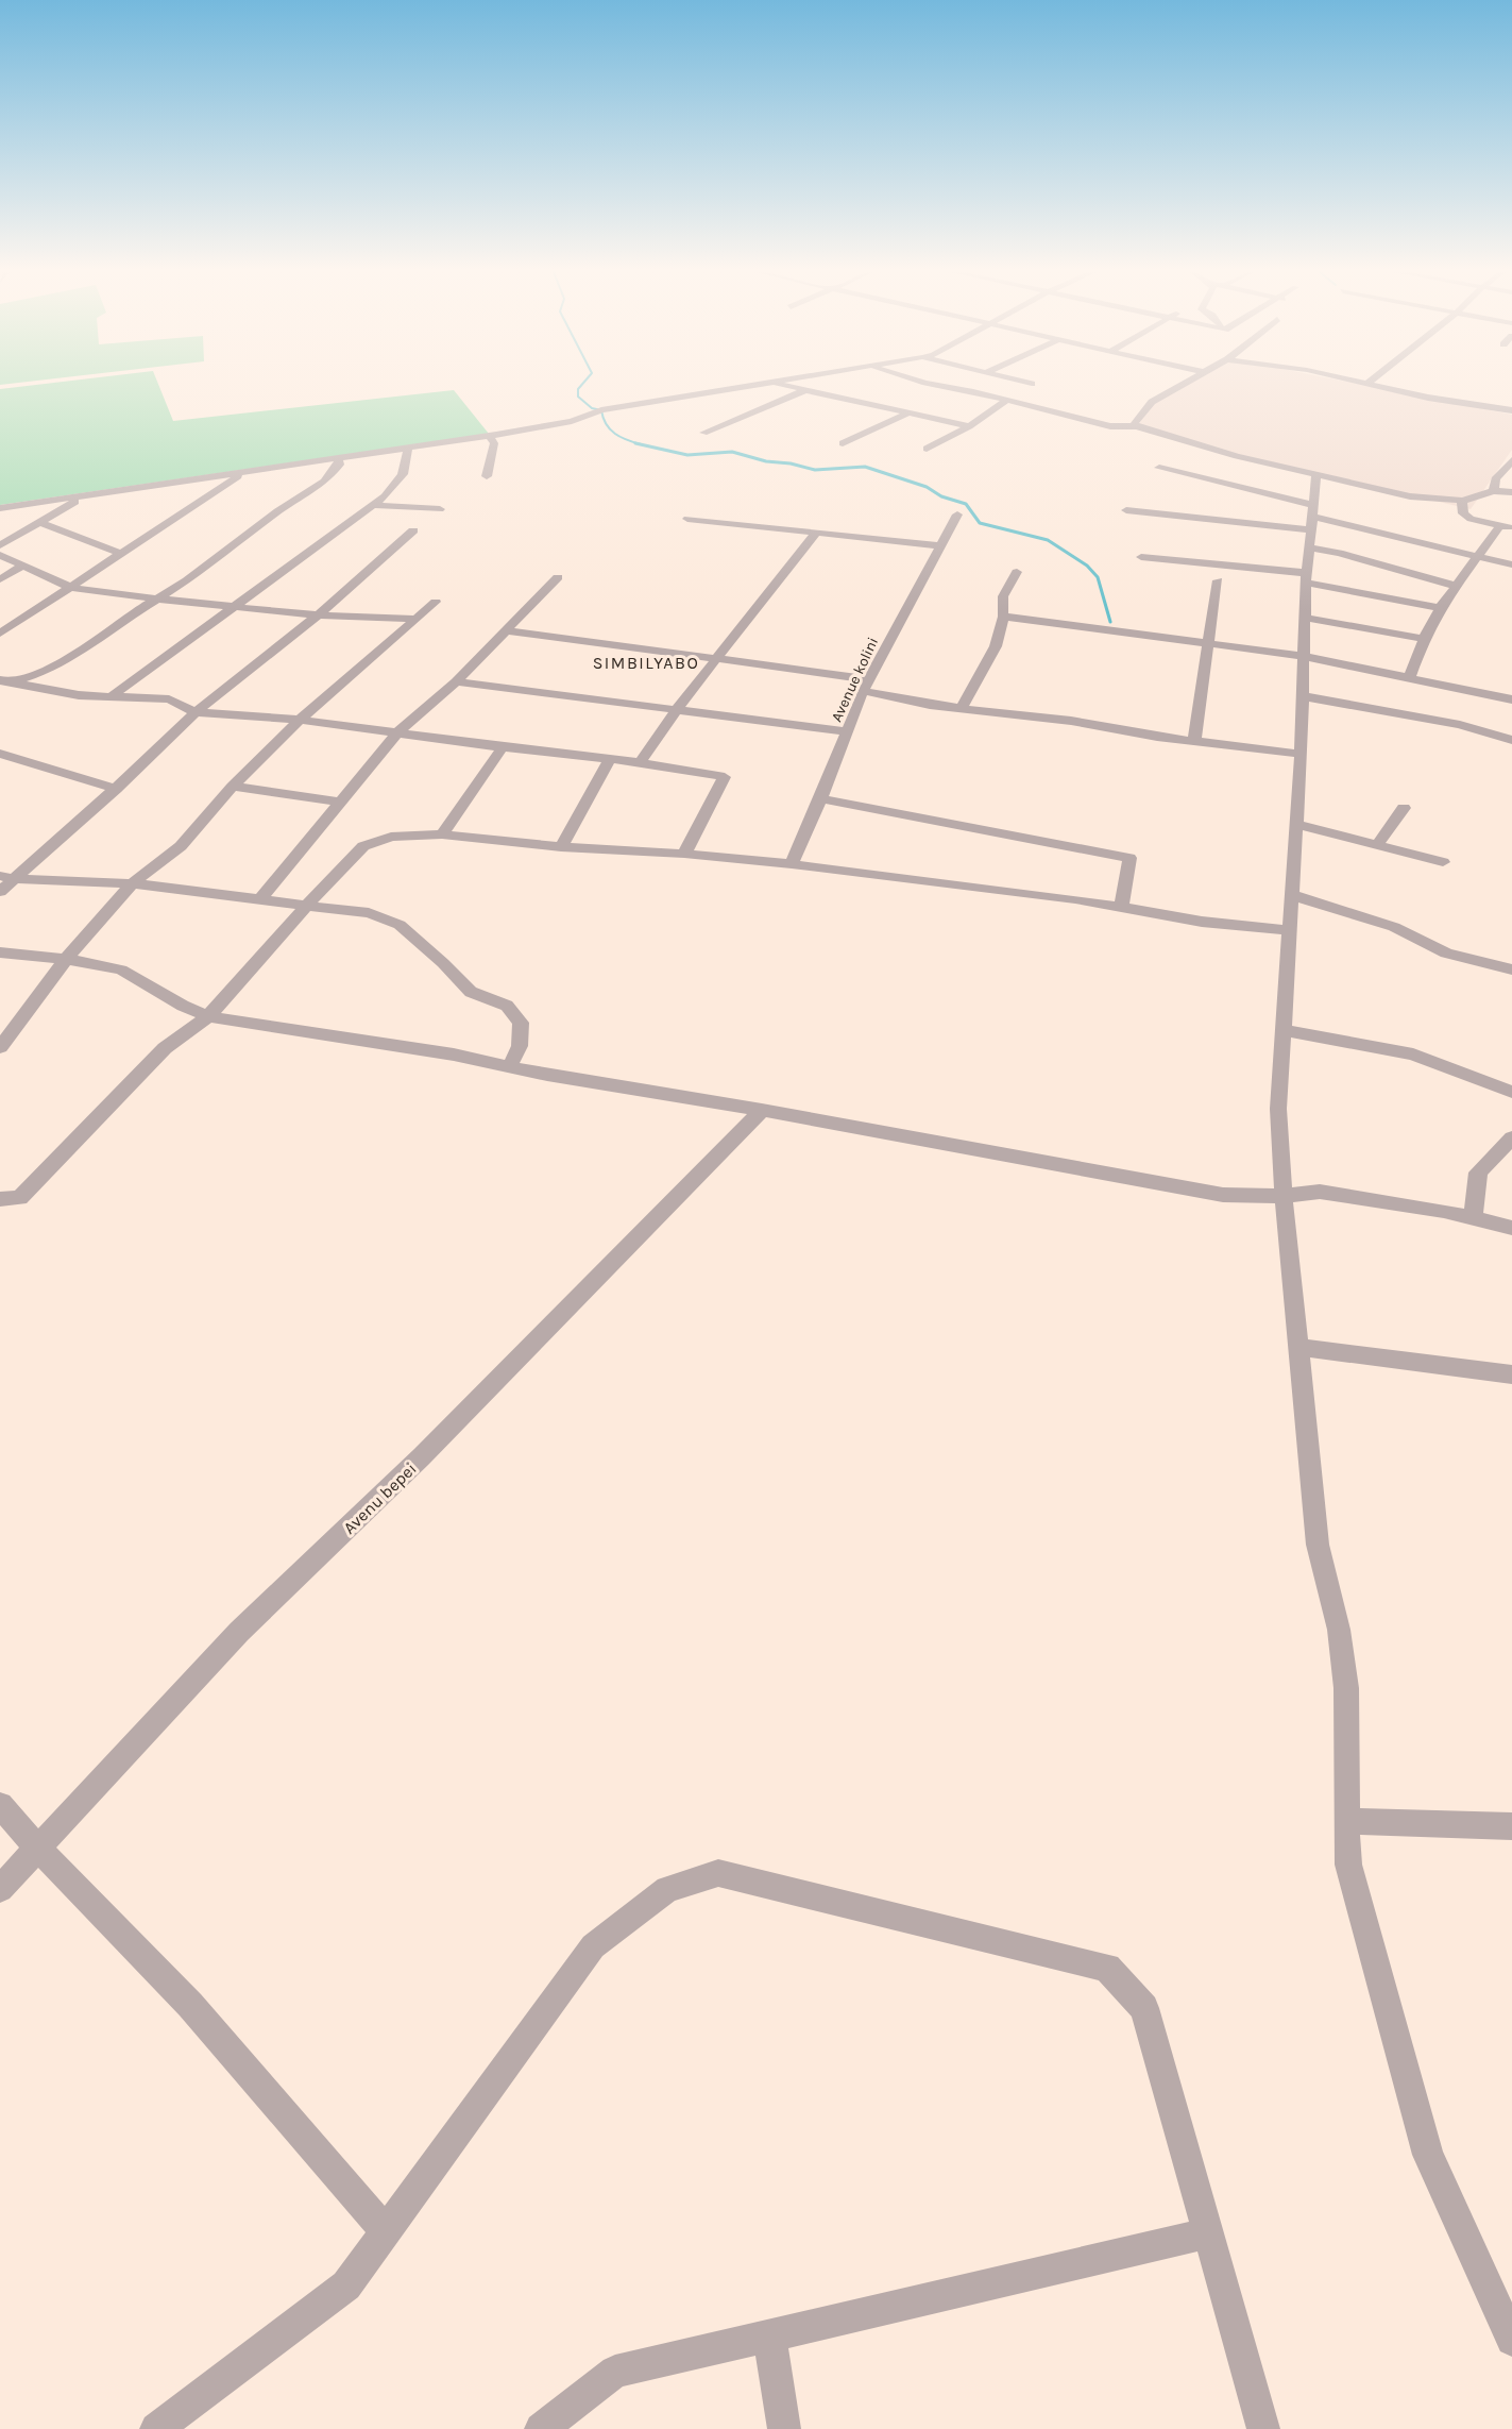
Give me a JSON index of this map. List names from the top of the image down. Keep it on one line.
{"streets":{"street":["Avenue kolini","Avenu bepei"]},"districts":["SIMBILYABO"]}
